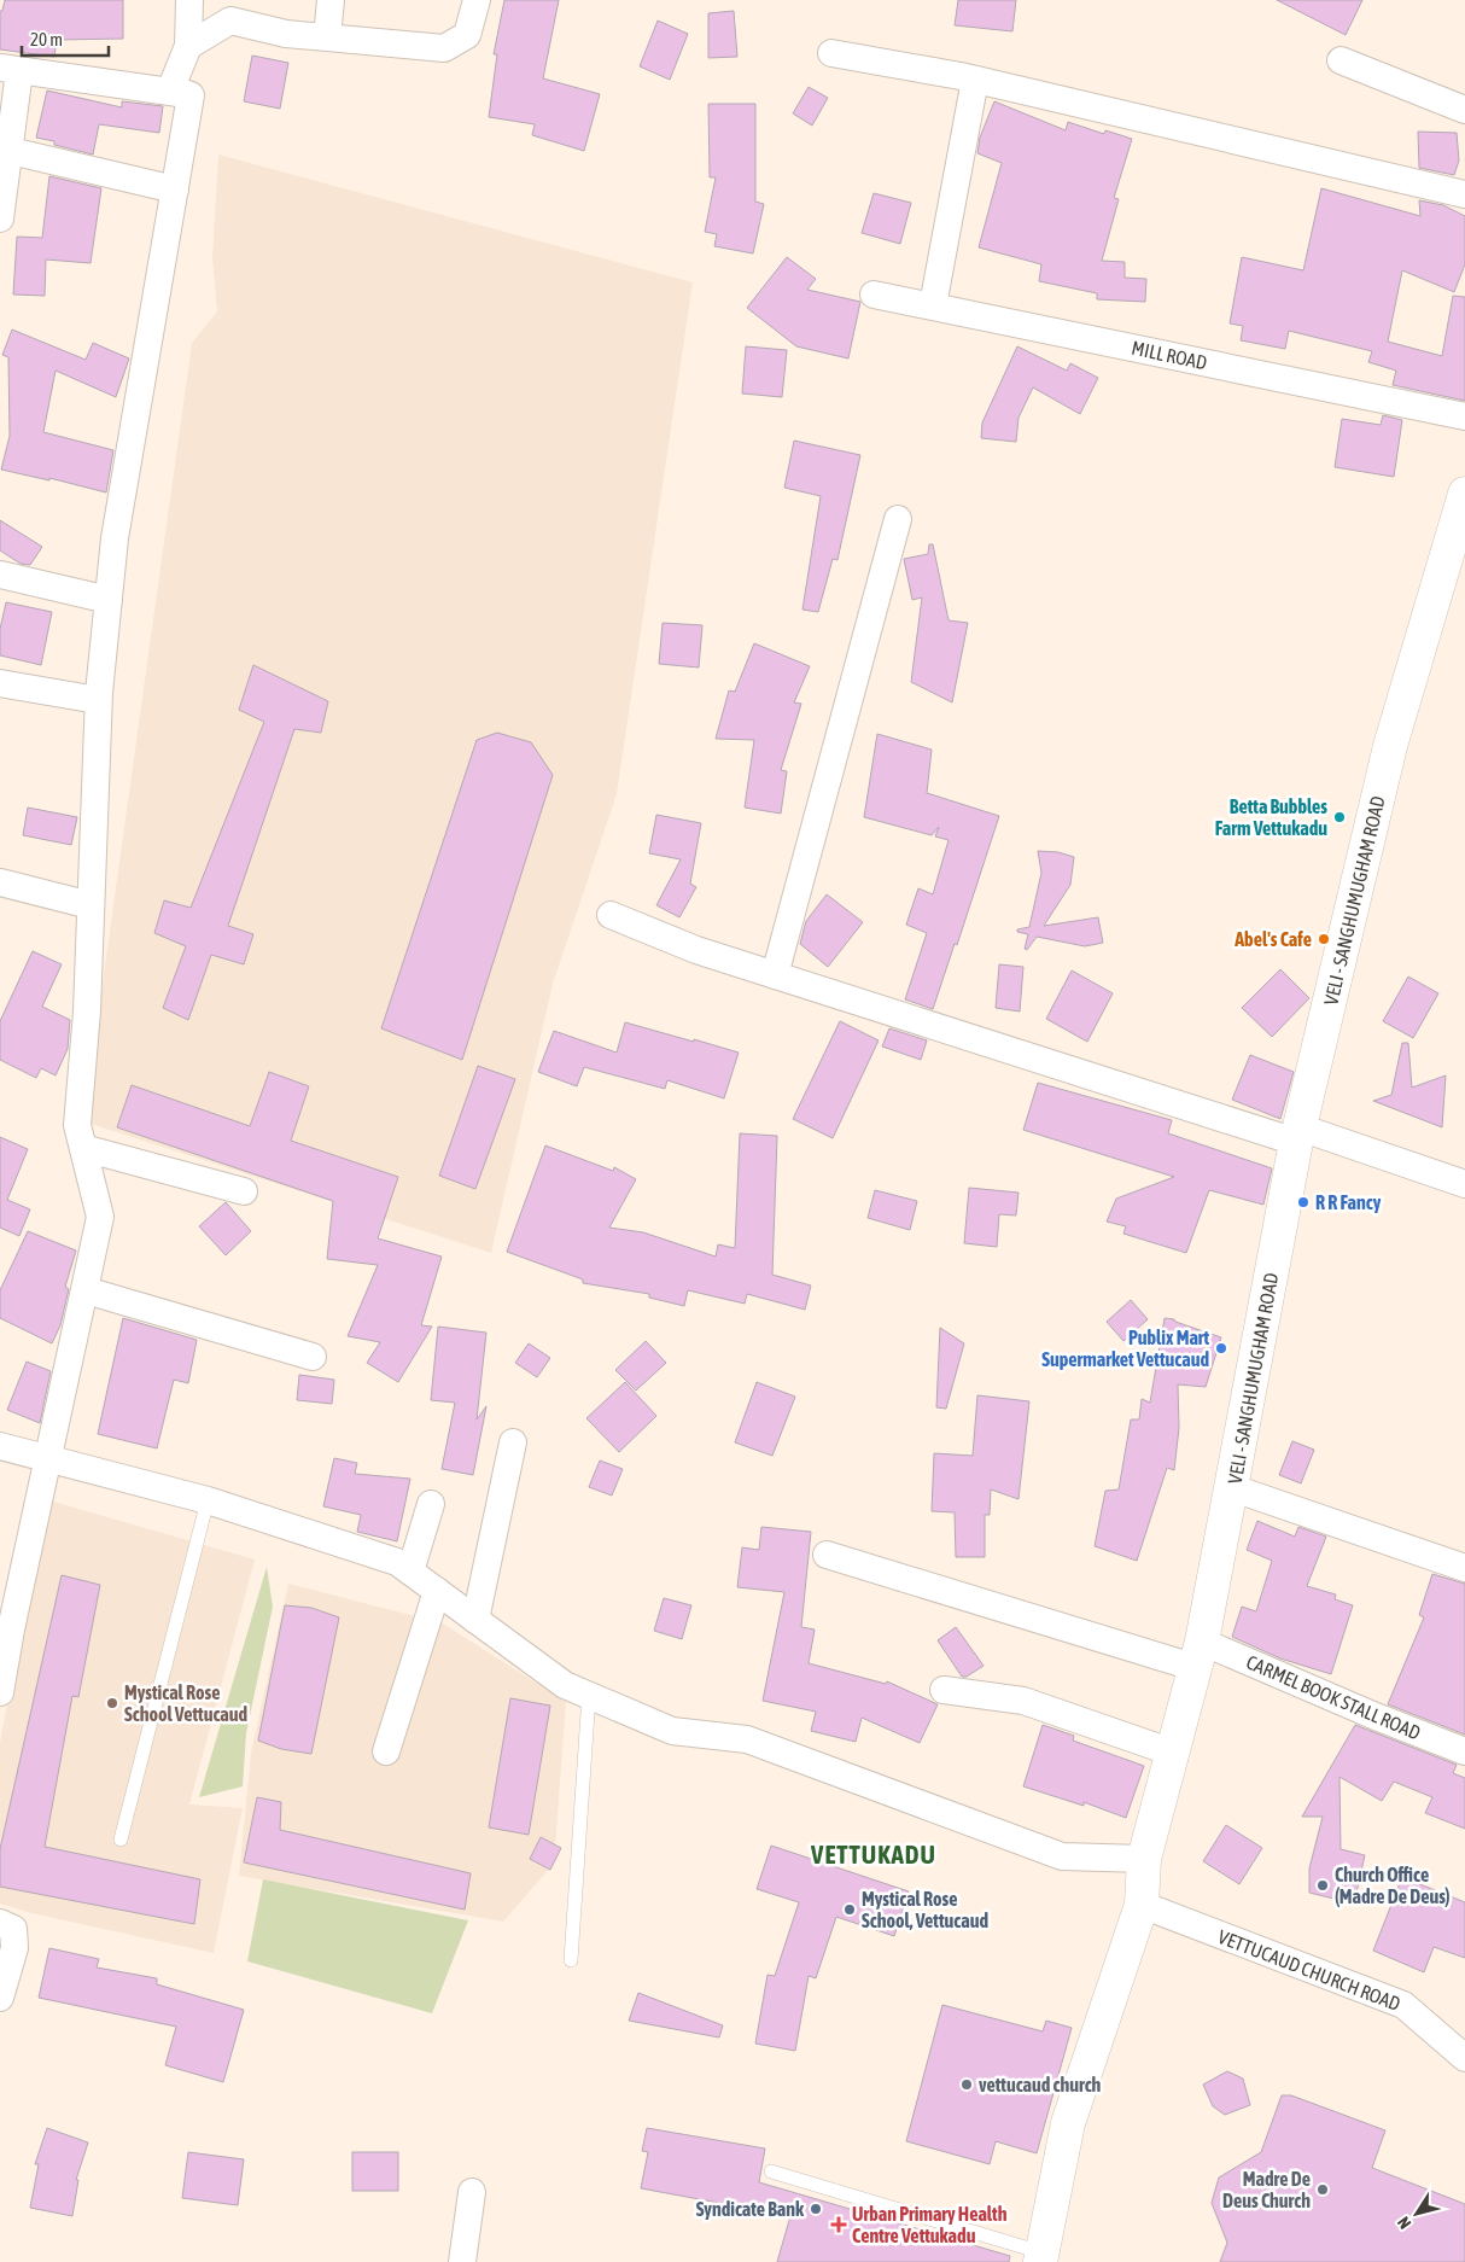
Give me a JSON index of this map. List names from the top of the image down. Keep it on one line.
{"streets":{"main road":["VELI - SANGHUMUGHAM ROAD"],"street":["MILL ROAD","CARMEL BOOK STALL ROAD","VETTUCAUD CHURCH ROAD"]},"crossings":[["VELI - SANGHUMUGHAM ROAD","CARMEL BOOK STALL ROAD"],["VELI - SANGHUMUGHAM ROAD","VETTUCAUD CHURCH ROAD"]],"districts":["VETTUKADU"],"places":{"other":["Betta Bubbles Farm Vettukadu","Abel's Cafe","R R Fancy","Publix Mart Supermarket Vettucaud","Mystical Rose School Vettucaud","Church Office (Madre De Deus)","Mystical Rose School, Vettucaud","vettucaud church","Madre De Deus Church","Syndicate Bank"],"health":["Urban Primary Health Centre Vettukadu"]},"scale_bar":"20 m","north":"bottom left"}
